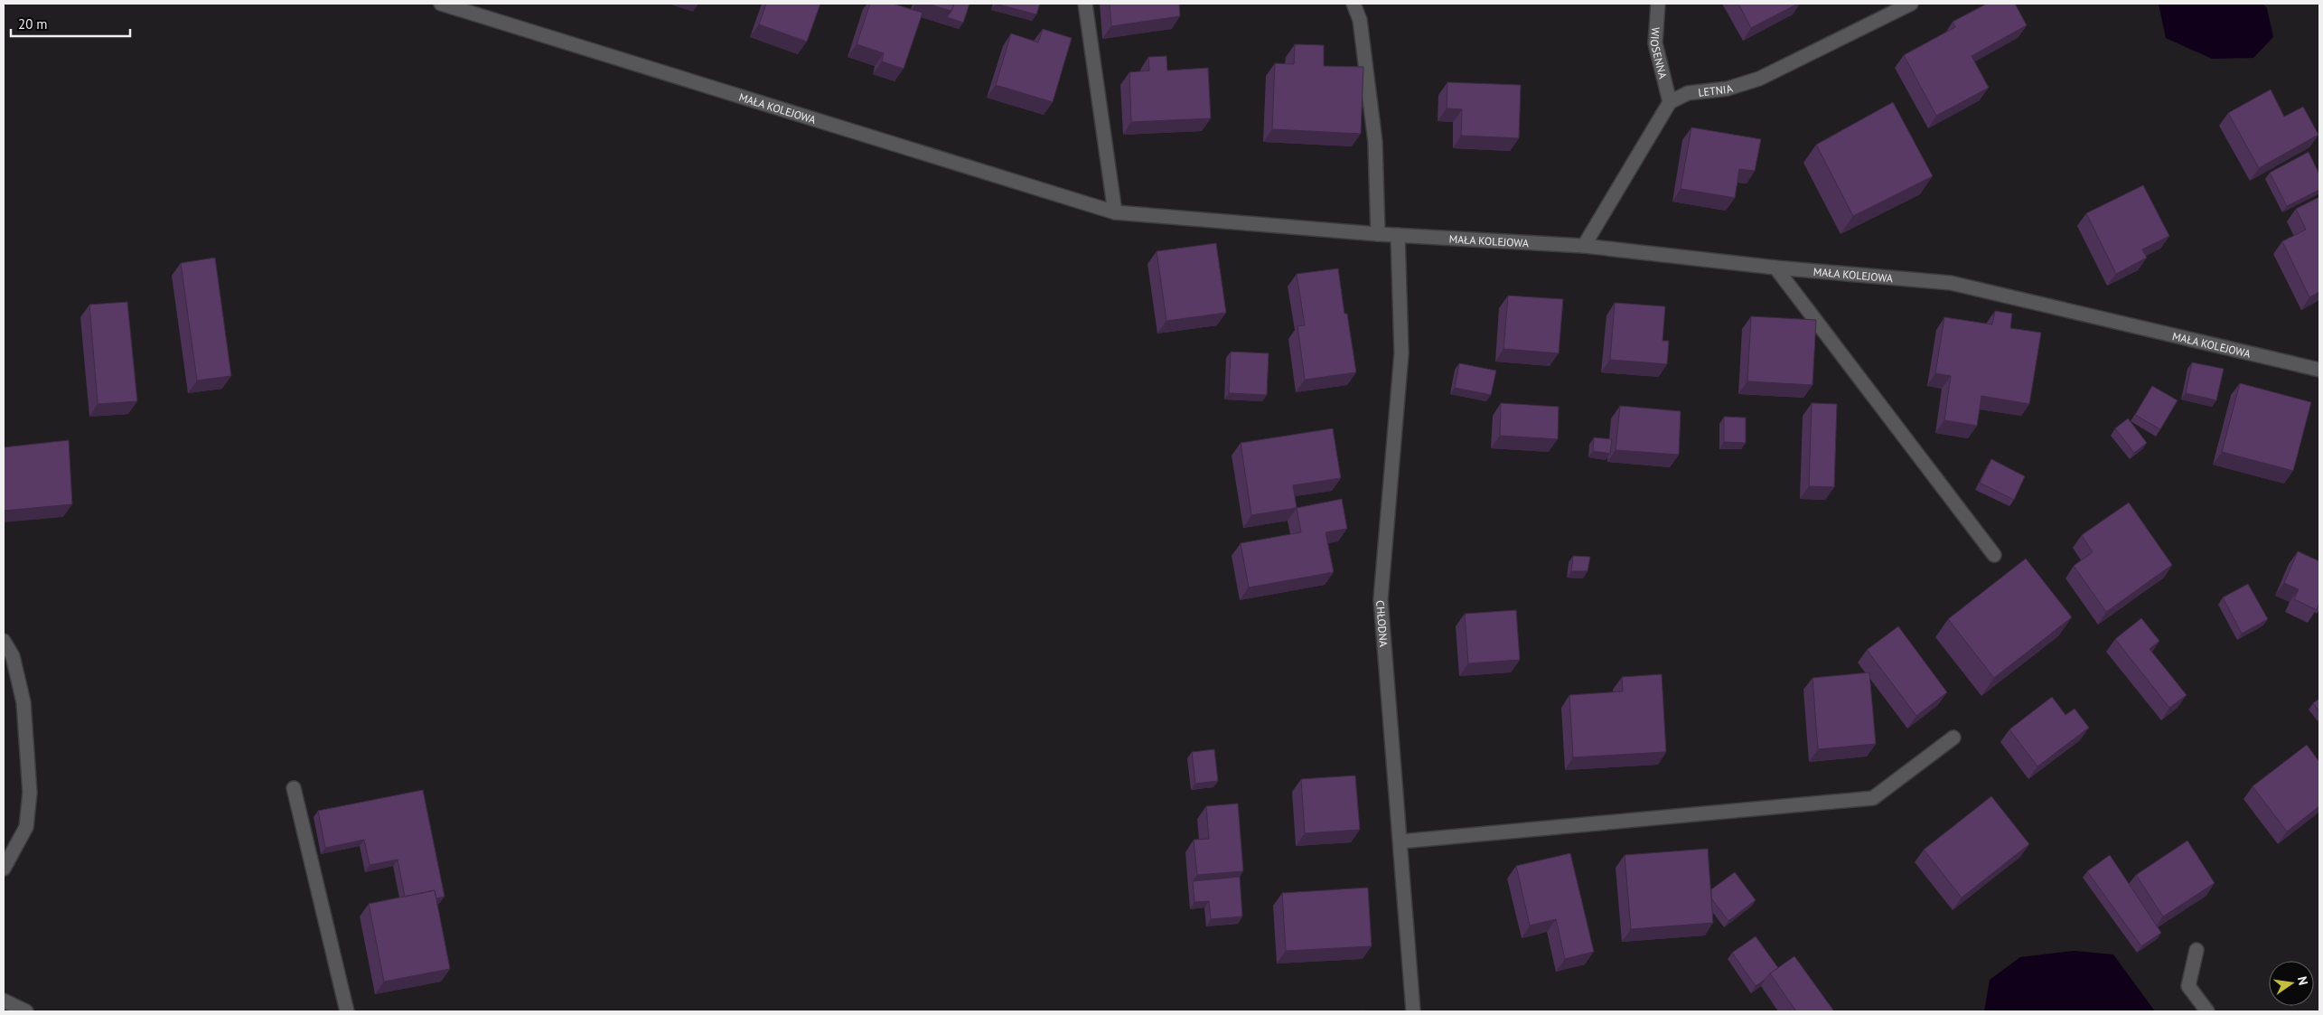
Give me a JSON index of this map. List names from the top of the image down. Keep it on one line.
{"streets":{"street":["WIOSENNA","LETNIA","MAŁA KOLEJOWA","CHŁODNA"]},"crossings":[["WIOSENNA","LETNIA"],["MAŁA KOLEJOWA","CHŁODNA"]],"scale_bar":"20 m","north":"right"}
